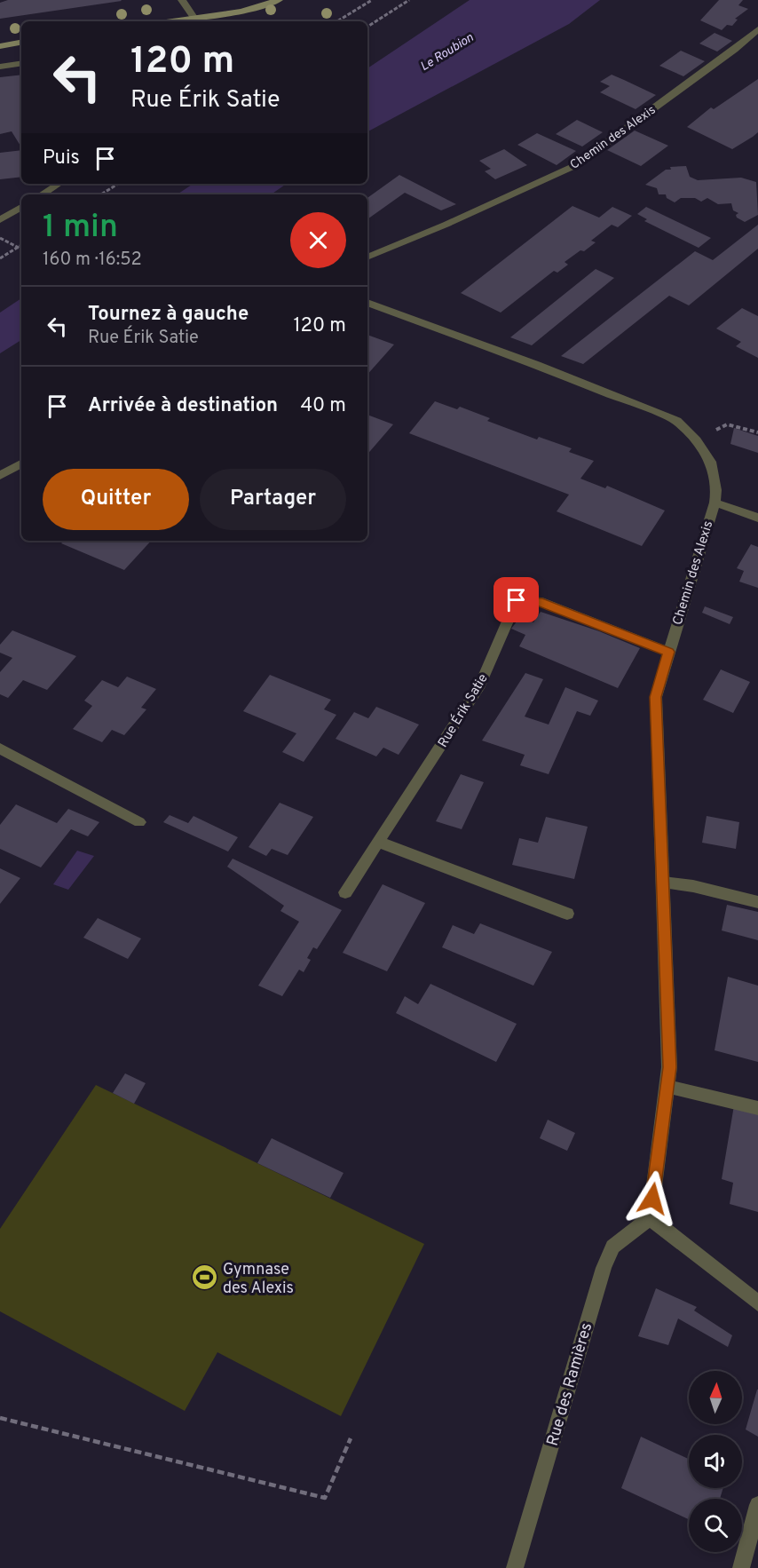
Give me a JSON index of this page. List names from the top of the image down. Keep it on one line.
{"streets":{"street":["Chemin des Alexis","Rue Érik Satie","Rue des Ramières"]},"crossings":[["Chemin des Alexis","Rue Érik Satie"],["Chemin des Alexis","Rue des Ramières"]],"water":["Le Roubion"],"places":{"sports":["Gymnase des Alexis"]},"north":"top","page":{"turn":["120 m","Rue Érik Satie"],"then":"Puis","heading":["1 min","160 m · 16:52"],"list":[{"name":"Tournez à gauche","note":"Rue Érik Satie","value":"120 m"},{"name":"Arrivée à destination","value":"40 m"}],"buttons":["Quitter","Partager"]}}
